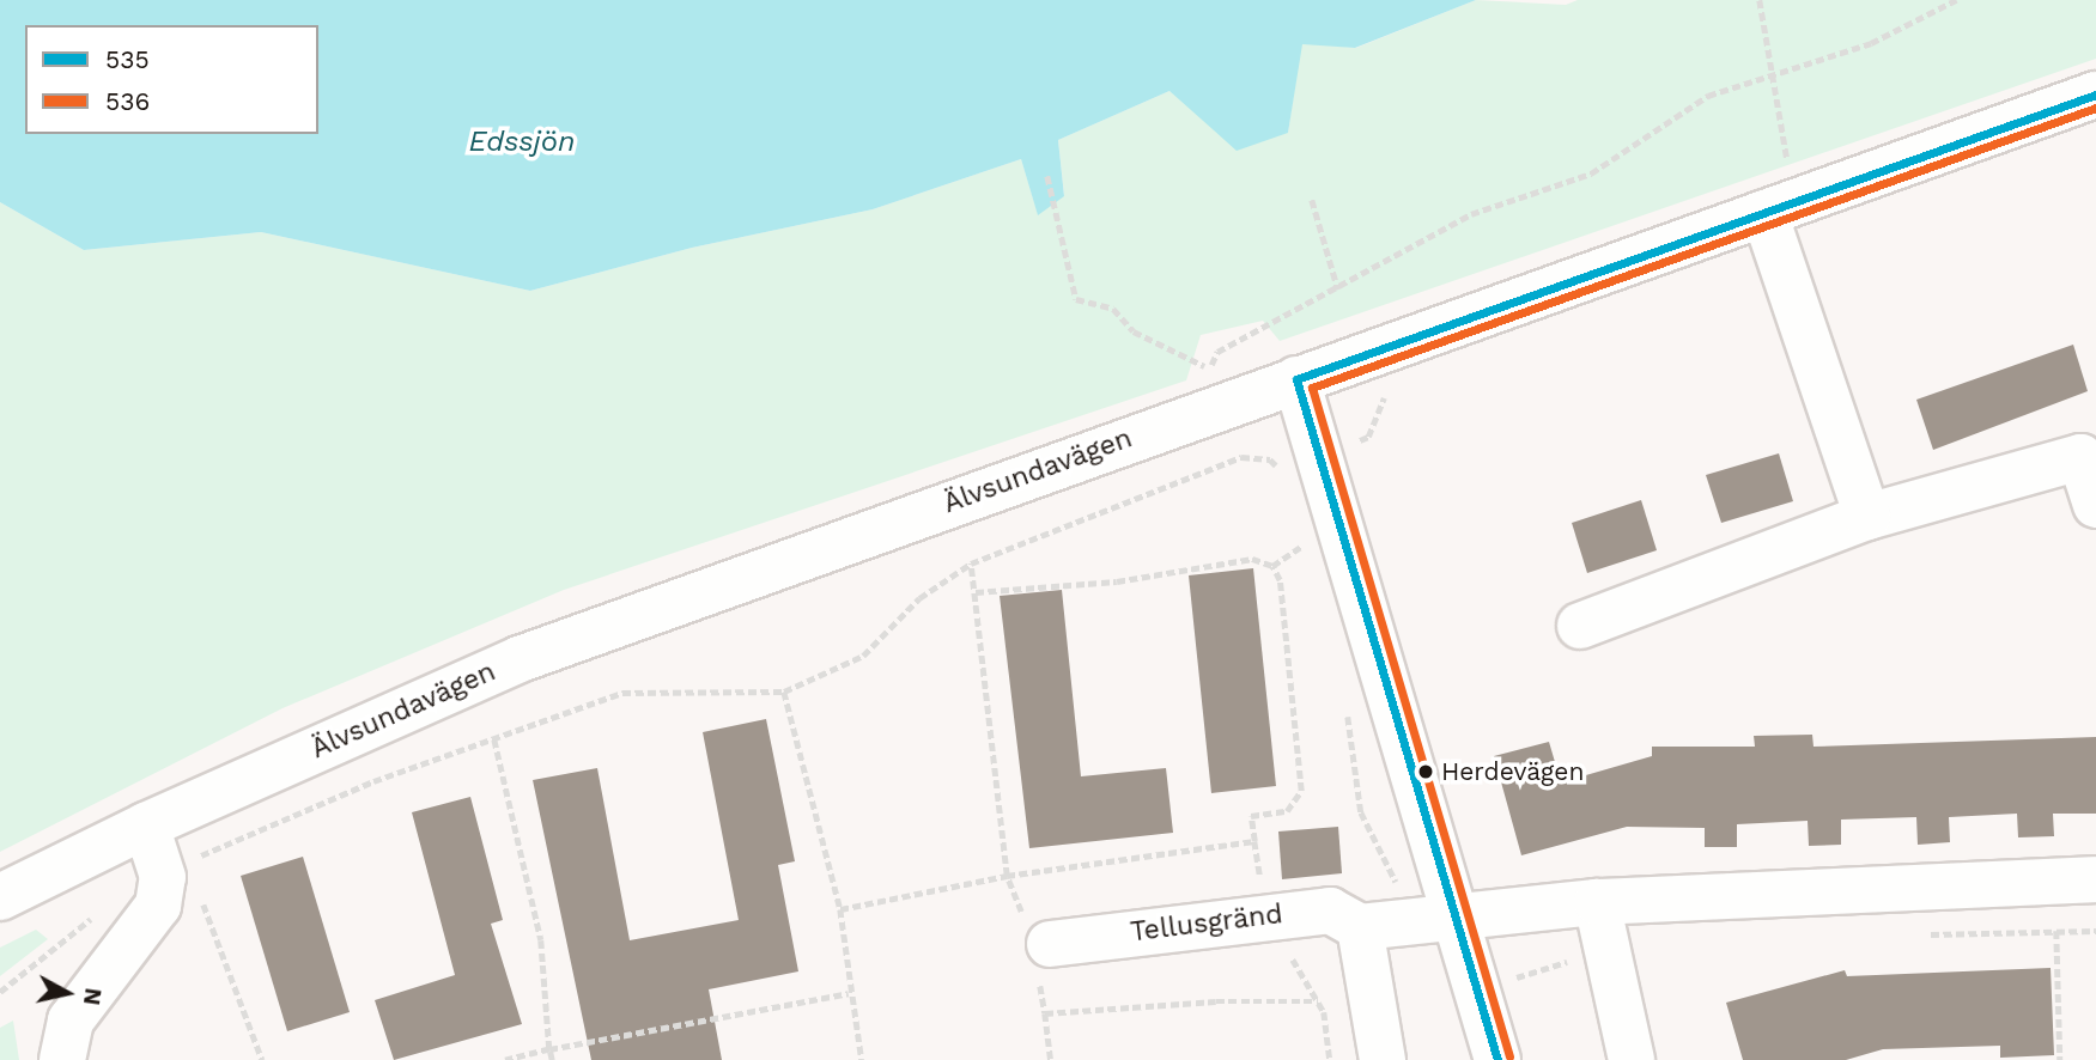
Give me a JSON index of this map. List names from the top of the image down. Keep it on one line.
{"streets":{"street":["Älvsundavägen","Tellusgränd"]},"water":["Edssjön"],"places":["Herdevägen"],"lines":["transit line 535","transit line 536"],"legend":["535","536"],"north":"right"}
